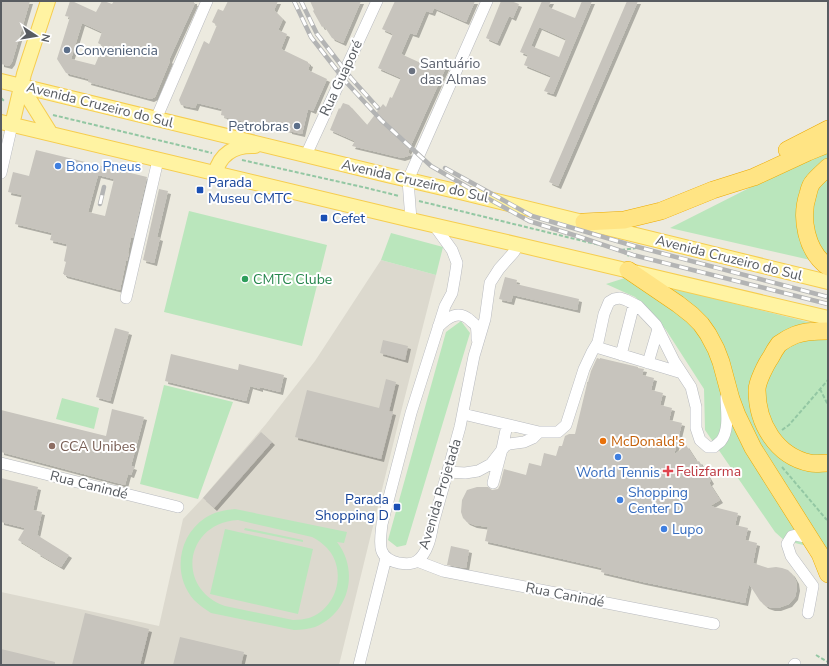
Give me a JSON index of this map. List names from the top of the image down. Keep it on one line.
{"streets":{"main road":["Avenida Cruzeiro do Sul"],"street":["Rua Guaporé","Rua Canindé","Avenida Projetada"]},"crossings":[["Rua Guaporé","Avenida Cruzeiro do Sul"],["Rua Canindé","Avenida Projetada"]],"places":{"other":["Conveniencia","Santuário das Almas","Petrobras","Bono Pneus","CMTC Clube","McDonald's","CCA Unibes","World Tennis","Shopping Center D","Lupo"],"transit":["Parada Museu CMTC","Cefet","Parada Shopping D"],"health":["Felizfarma"]},"north":"right"}
